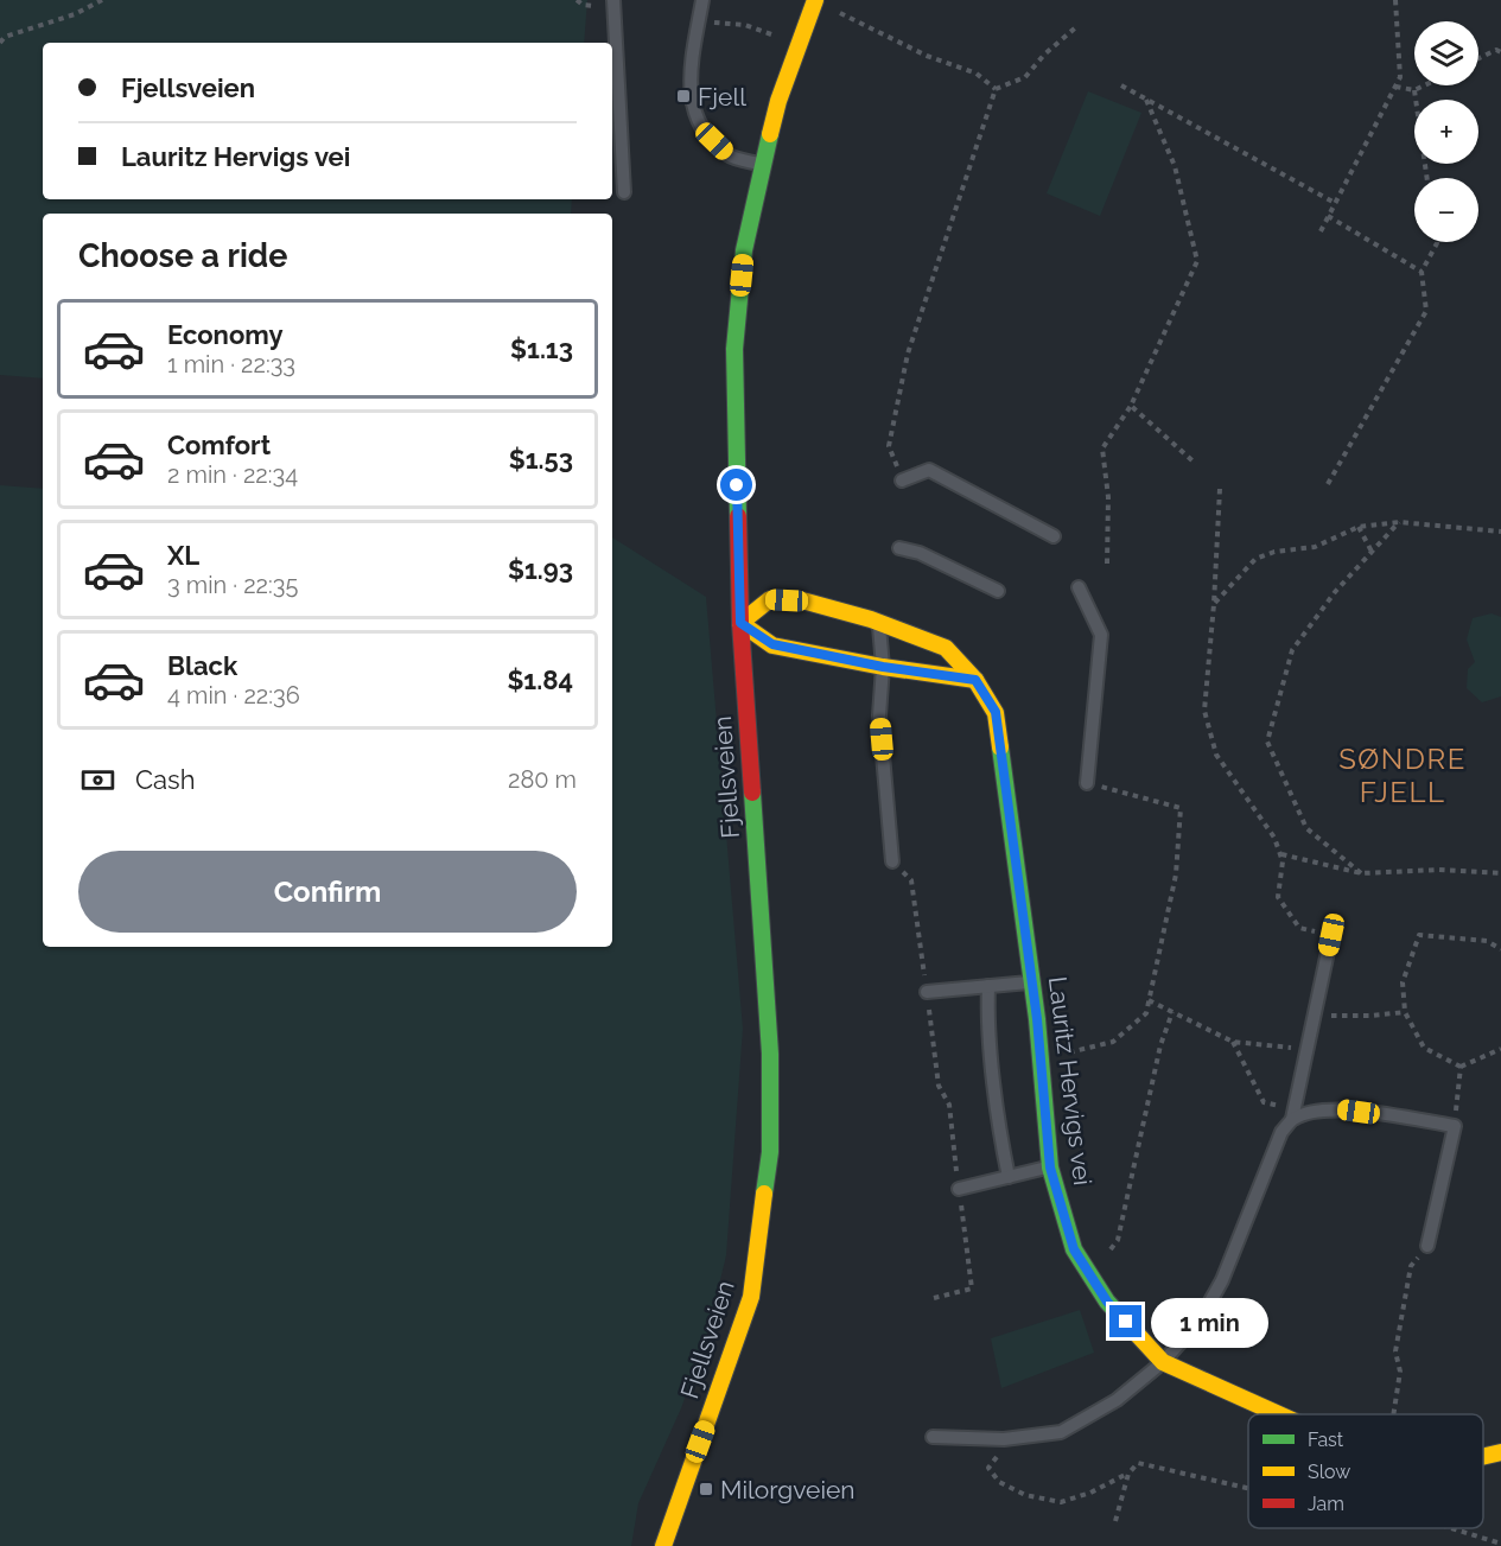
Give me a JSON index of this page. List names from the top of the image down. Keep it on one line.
{"streets":{"street":["Fjellsveien","Lauritz Hervigs vei"]},"crossings":[["Fjellsveien","Lauritz Hervigs vei"]],"districts":["SØNDRE FJELL"],"places":{"transit":["Fjell","Milorgveien"]},"legend":["Fast","Slow","Jam"],"page":{"map_buttons":["+","−"],"banner":["Fjellsveien","Lauritz Hervigs vei"],"heading":"Choose a ride","list":[{"name":"Economy","note":"1 min · 22:33","value":"$1.13"},{"name":"Comfort","note":"2 min · 22:34","value":"$1.53"},{"name":"XL","note":"3 min · 22:35","value":"$1.93"},{"name":"Black","note":"4 min · 22:36","value":"$1.84"}],"pay":["Cash","280 m"],"buttons":"Confirm","bubble":"1 min"}}
